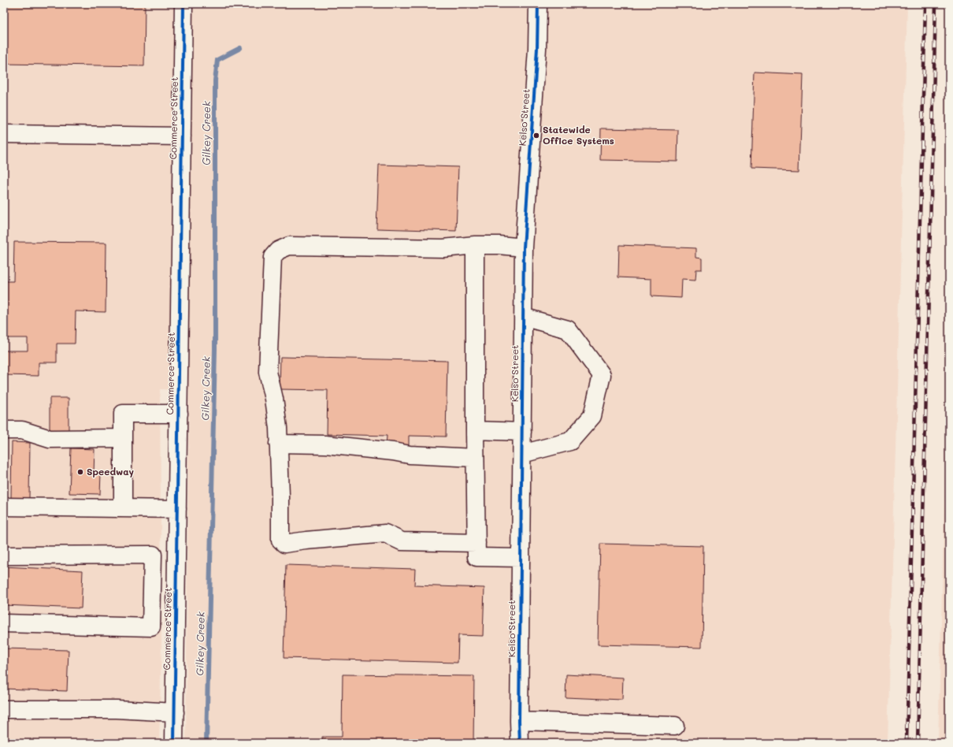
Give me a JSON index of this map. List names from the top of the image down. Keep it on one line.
{"streets":{"street":["Kelso Street","Commerce Street"]},"water":["Gilkey Creek"],"places":["Statewide Office Systems","Speedway"]}
